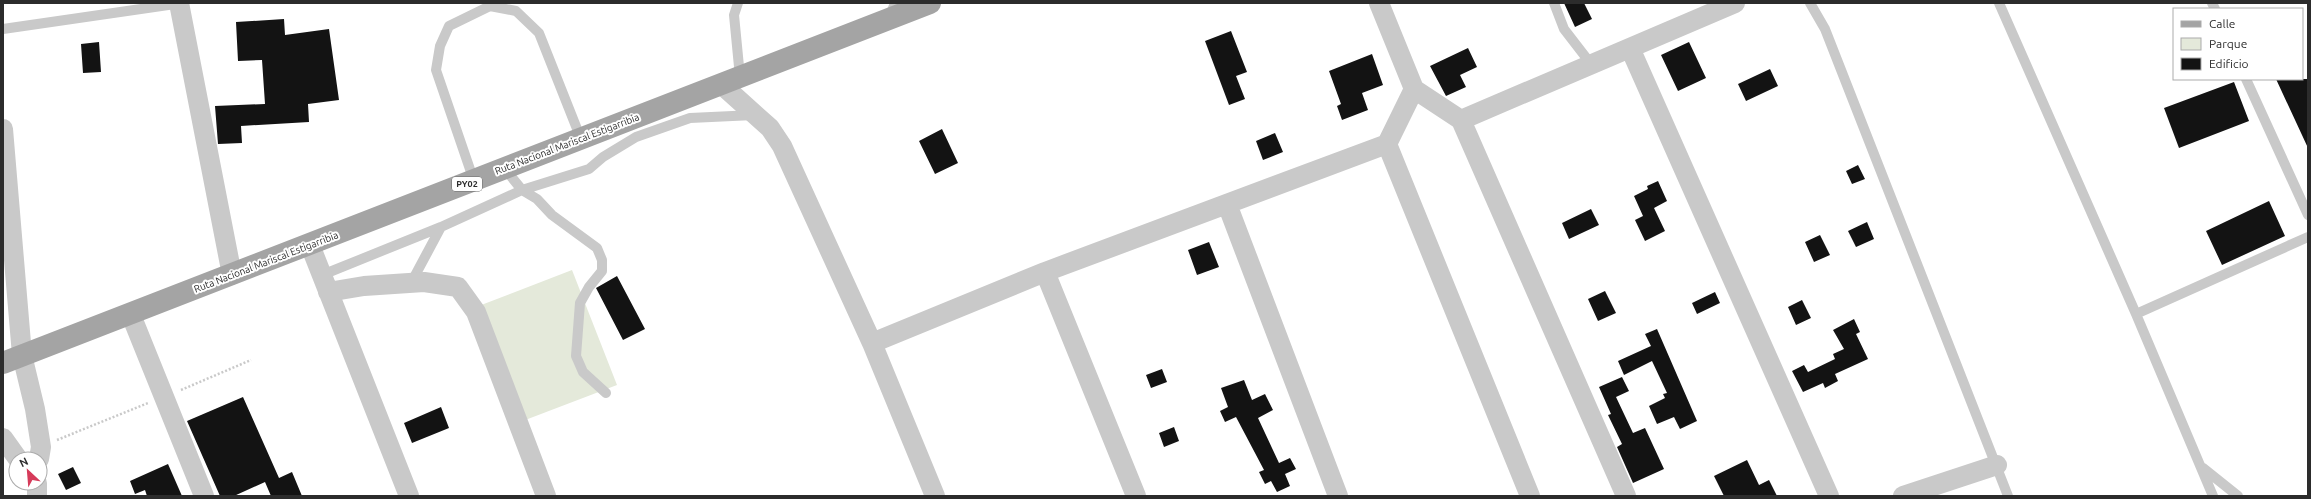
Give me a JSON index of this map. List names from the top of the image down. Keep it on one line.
{"streets":{"main road":["Ruta Nacional Mariscal Estigarribia","PY02"]},"legend":["Calle","Parque","Edificio"],"north":"top left"}
